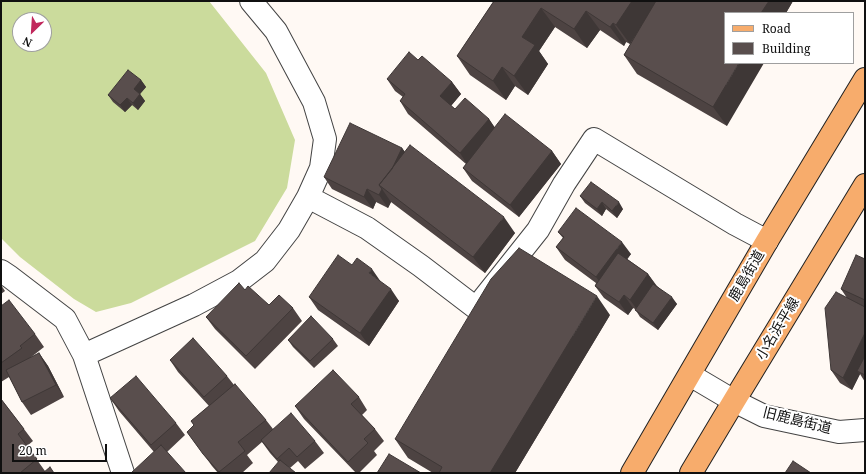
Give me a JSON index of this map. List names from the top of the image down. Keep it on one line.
{"streets":{"main road":["鹿島街道","小名浜平線"],"street":["旧鹿島街道"]},"crossings":[["鹿島街道","旧鹿島街道"],["小名浜平線","旧鹿島街道"]],"legend":["Road","Building"],"scale_bar":"20 m","north":"bottom left"}
